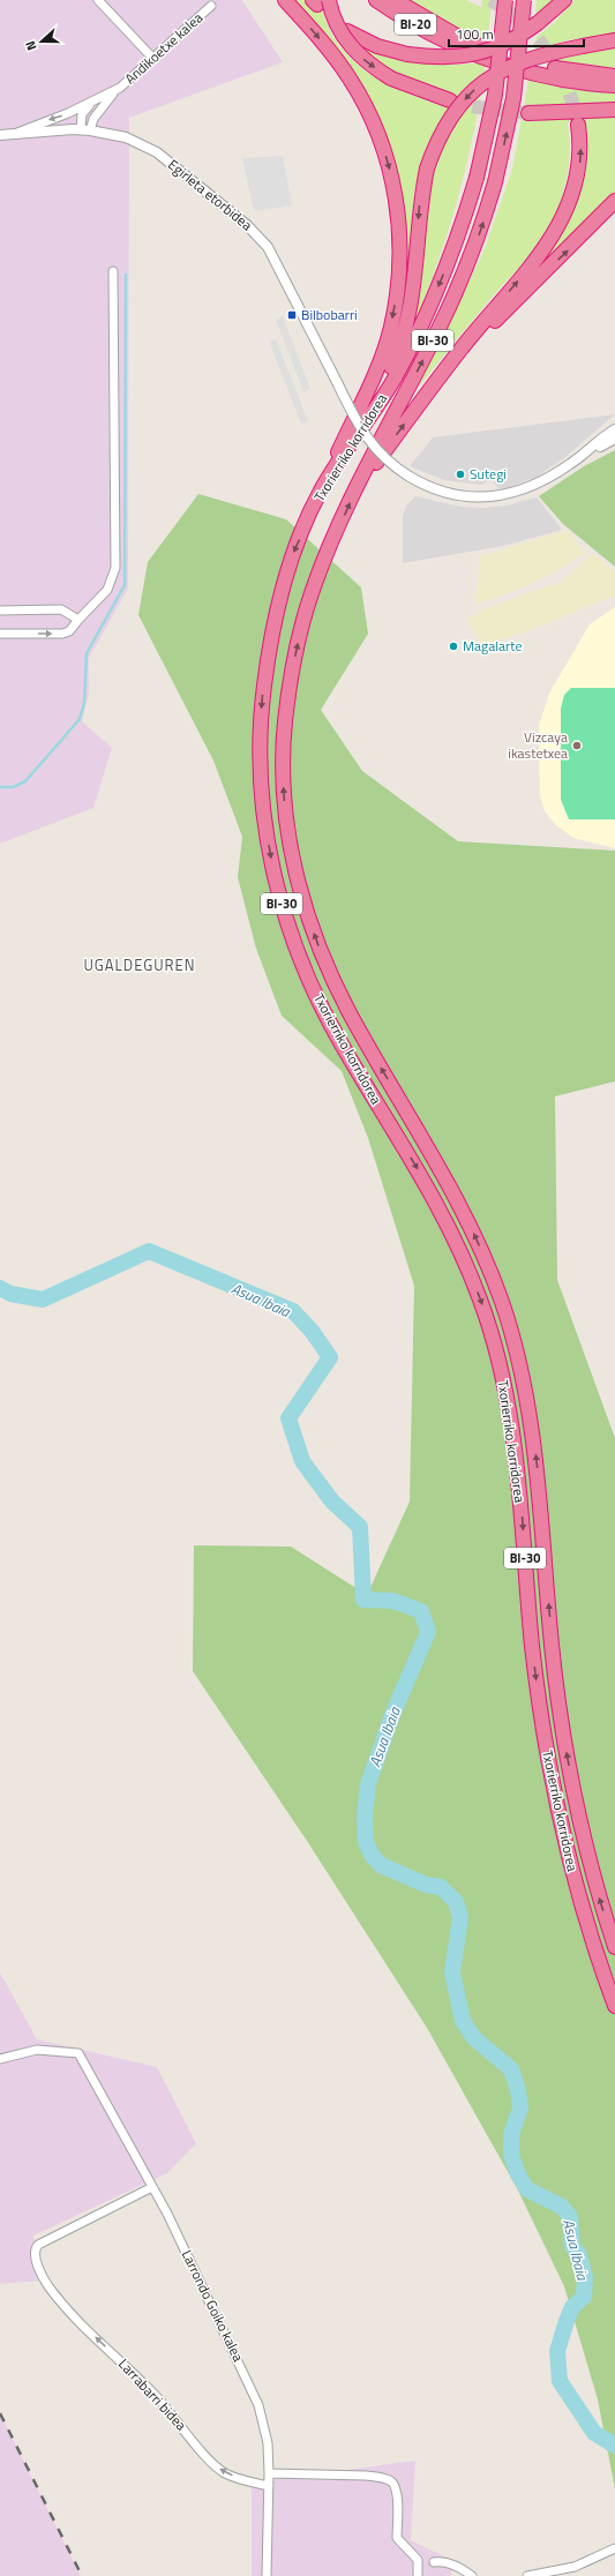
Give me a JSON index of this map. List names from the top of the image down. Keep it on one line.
{"streets":{"highway":["BI-20","BI-30","Txorierriko korridorea"],"street":["Andikoetxe kalea","Egirleta etorbidea","Larrondo Goiko kalea","Larrabarri bidea"]},"crossings":[["Larrondo Goiko kalea","Larrabarri bidea"]],"districts":["UGALDEGUREN"],"water":["Asua Ibaia"],"places":{"transit":["Bilbobarri"],"other":["Sutegi","Magalarte","Vizcaya ikastetxea"]},"scale_bar":"100 m","north":"left"}
